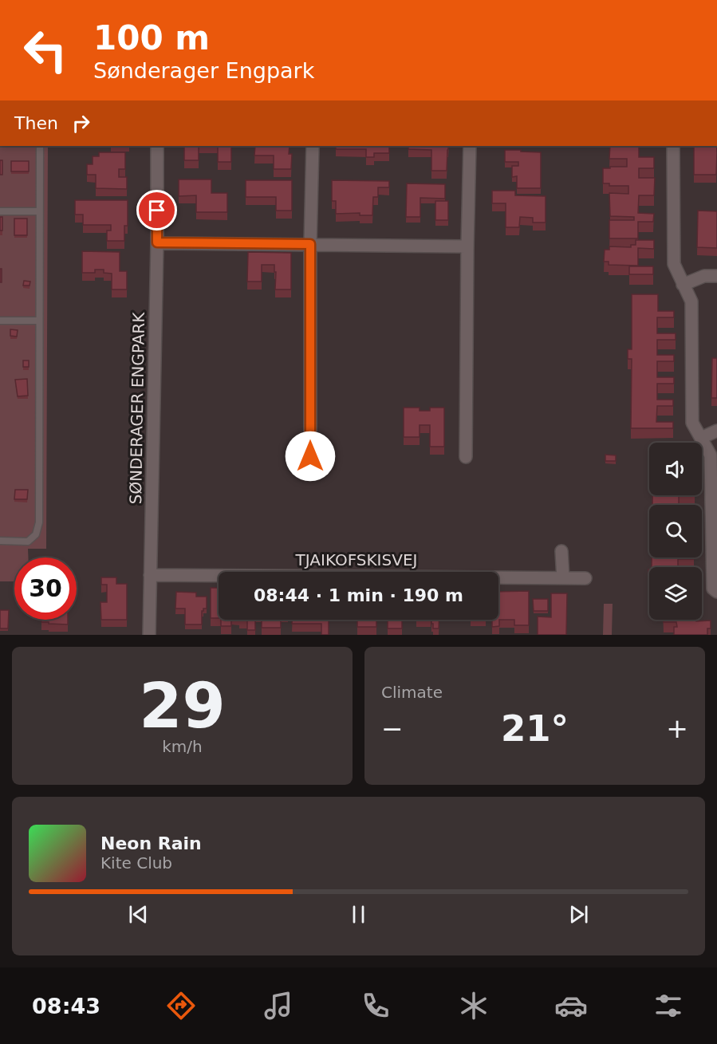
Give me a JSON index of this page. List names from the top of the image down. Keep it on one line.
{"streets":{"street":["SØNDERAGER ENGPARK","TJAIKOFSKISVEJ"]},"crossings":[["SØNDERAGER ENGPARK","TJAIKOFSKISVEJ"]],"page":{"turn":["100 m","Sønderager Engpark"],"then":"Then","limit":"30","trip":"08:44 · 1 min · 190 m","tile":[["29","km/h"],"Climate"],"heat":["−","21°","+"],"song":["Neon Rain","Kite Club"],"tabs":"08:43"}}
